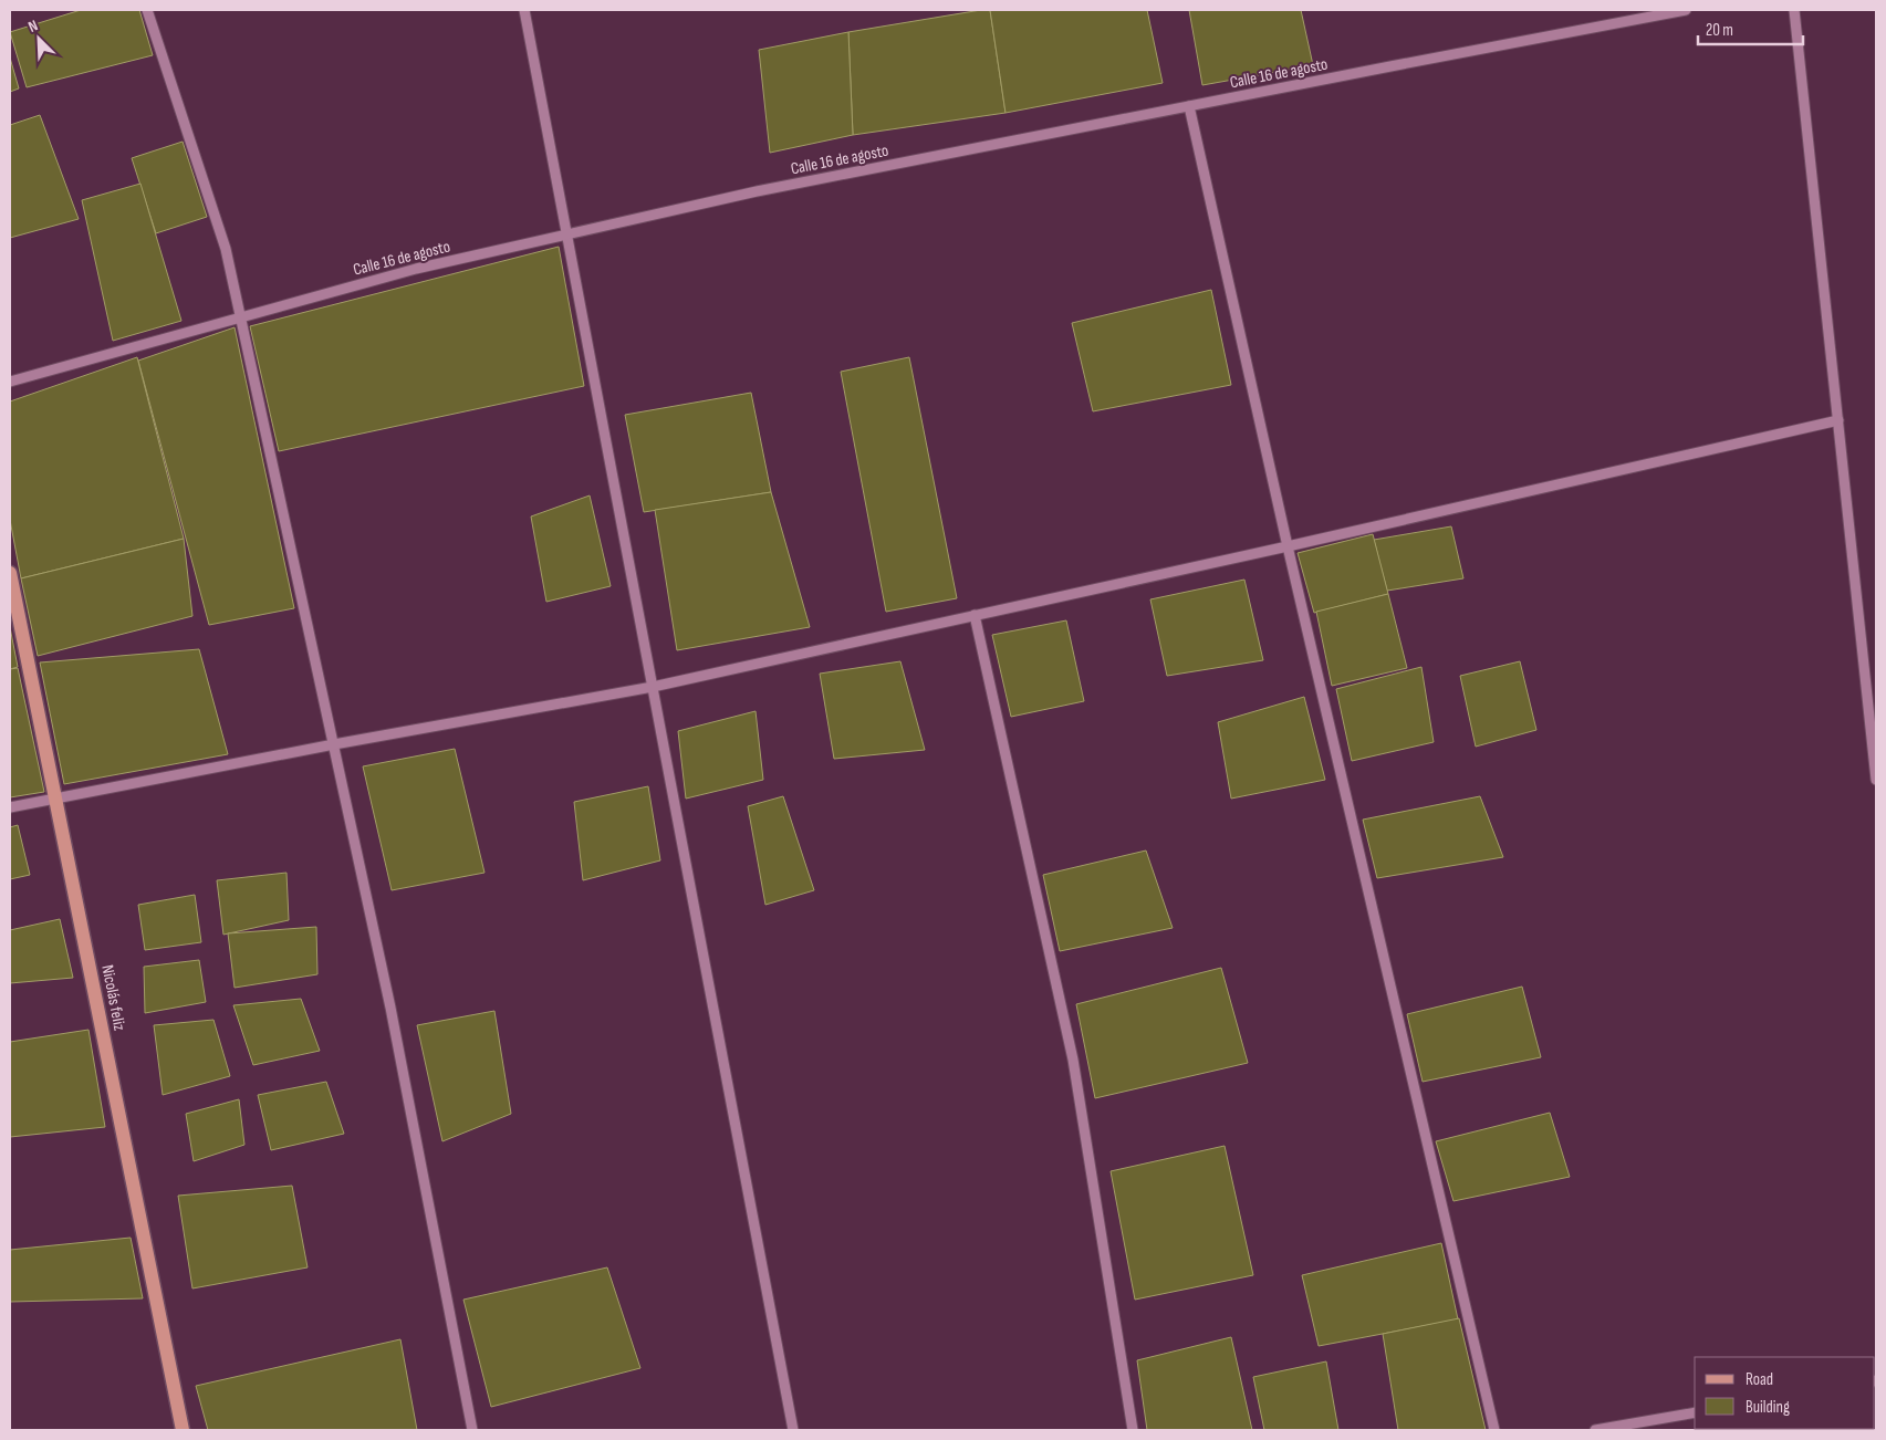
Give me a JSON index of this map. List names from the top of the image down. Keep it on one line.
{"streets":{"main road":["Nicolás feliz"],"street":["Calle 16 de agosto"]},"legend":["Road","Building"],"scale_bar":"20 m","north":"top left"}
